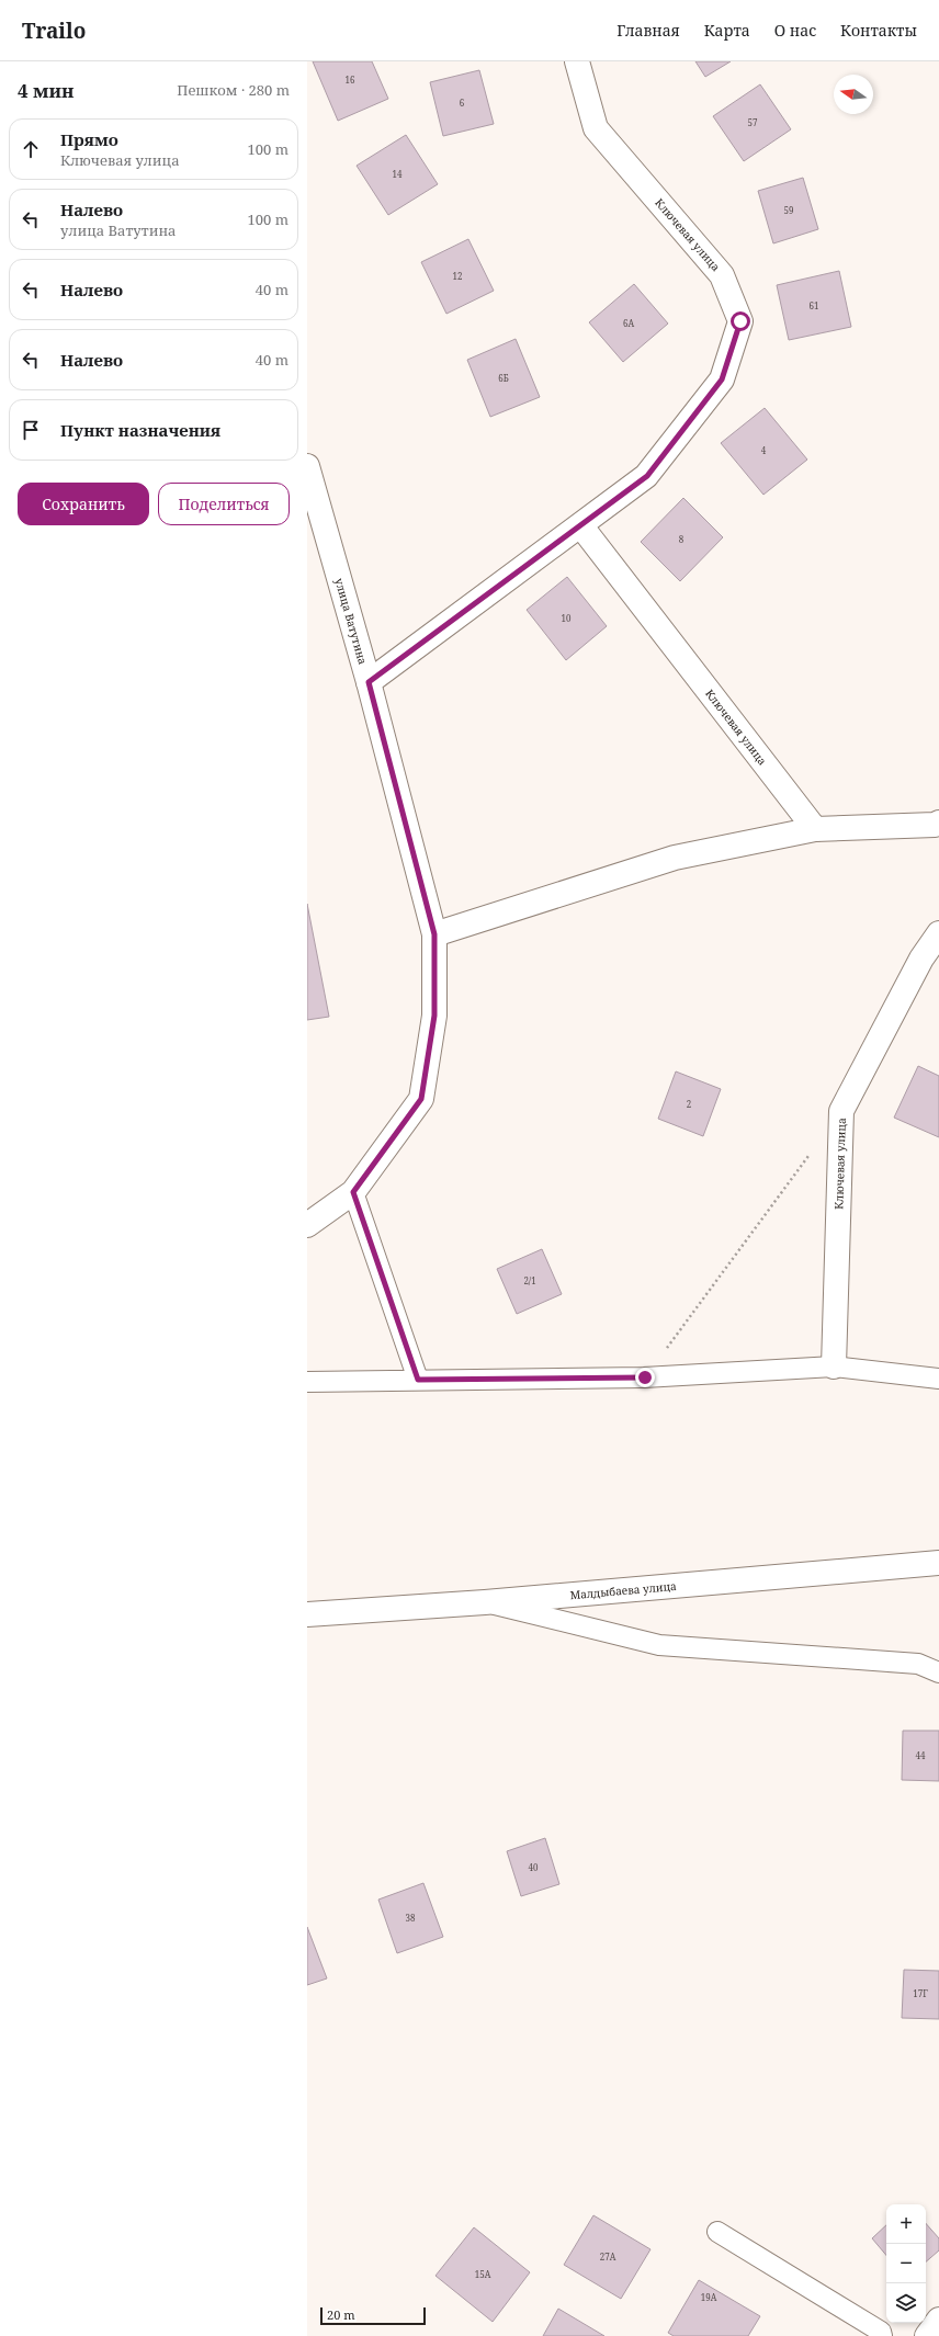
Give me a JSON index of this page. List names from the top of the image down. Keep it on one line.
{"streets":{"street":["Ключевая улица","улица Ватутина","Малдыбаева улица"]},"crossings":[["Ключевая улица","улица Ватутина"]],"house_numbers":["16","6","57","14","59","12","61","6А","6Б","4","8","10","2","2/1","44","40","38","17Г","27А","15А","19А"],"scale_bar":"20 m","north":"left","page":{"header":"Trailo","nav":["Главная","Карта","О нас","Контакты"],"heading":["4 мин","Пешком · 280 m"],"list":[["Прямо","Ключевая улица","100 m"],["Налево","улица Ватутина","100 m"],["Налево","40 m"],["Налево","40 m"],"Пункт назначения"],"buttons":["Сохранить","Поделиться"],"map_buttons":["+","−"],"scale":"20 m"}}
